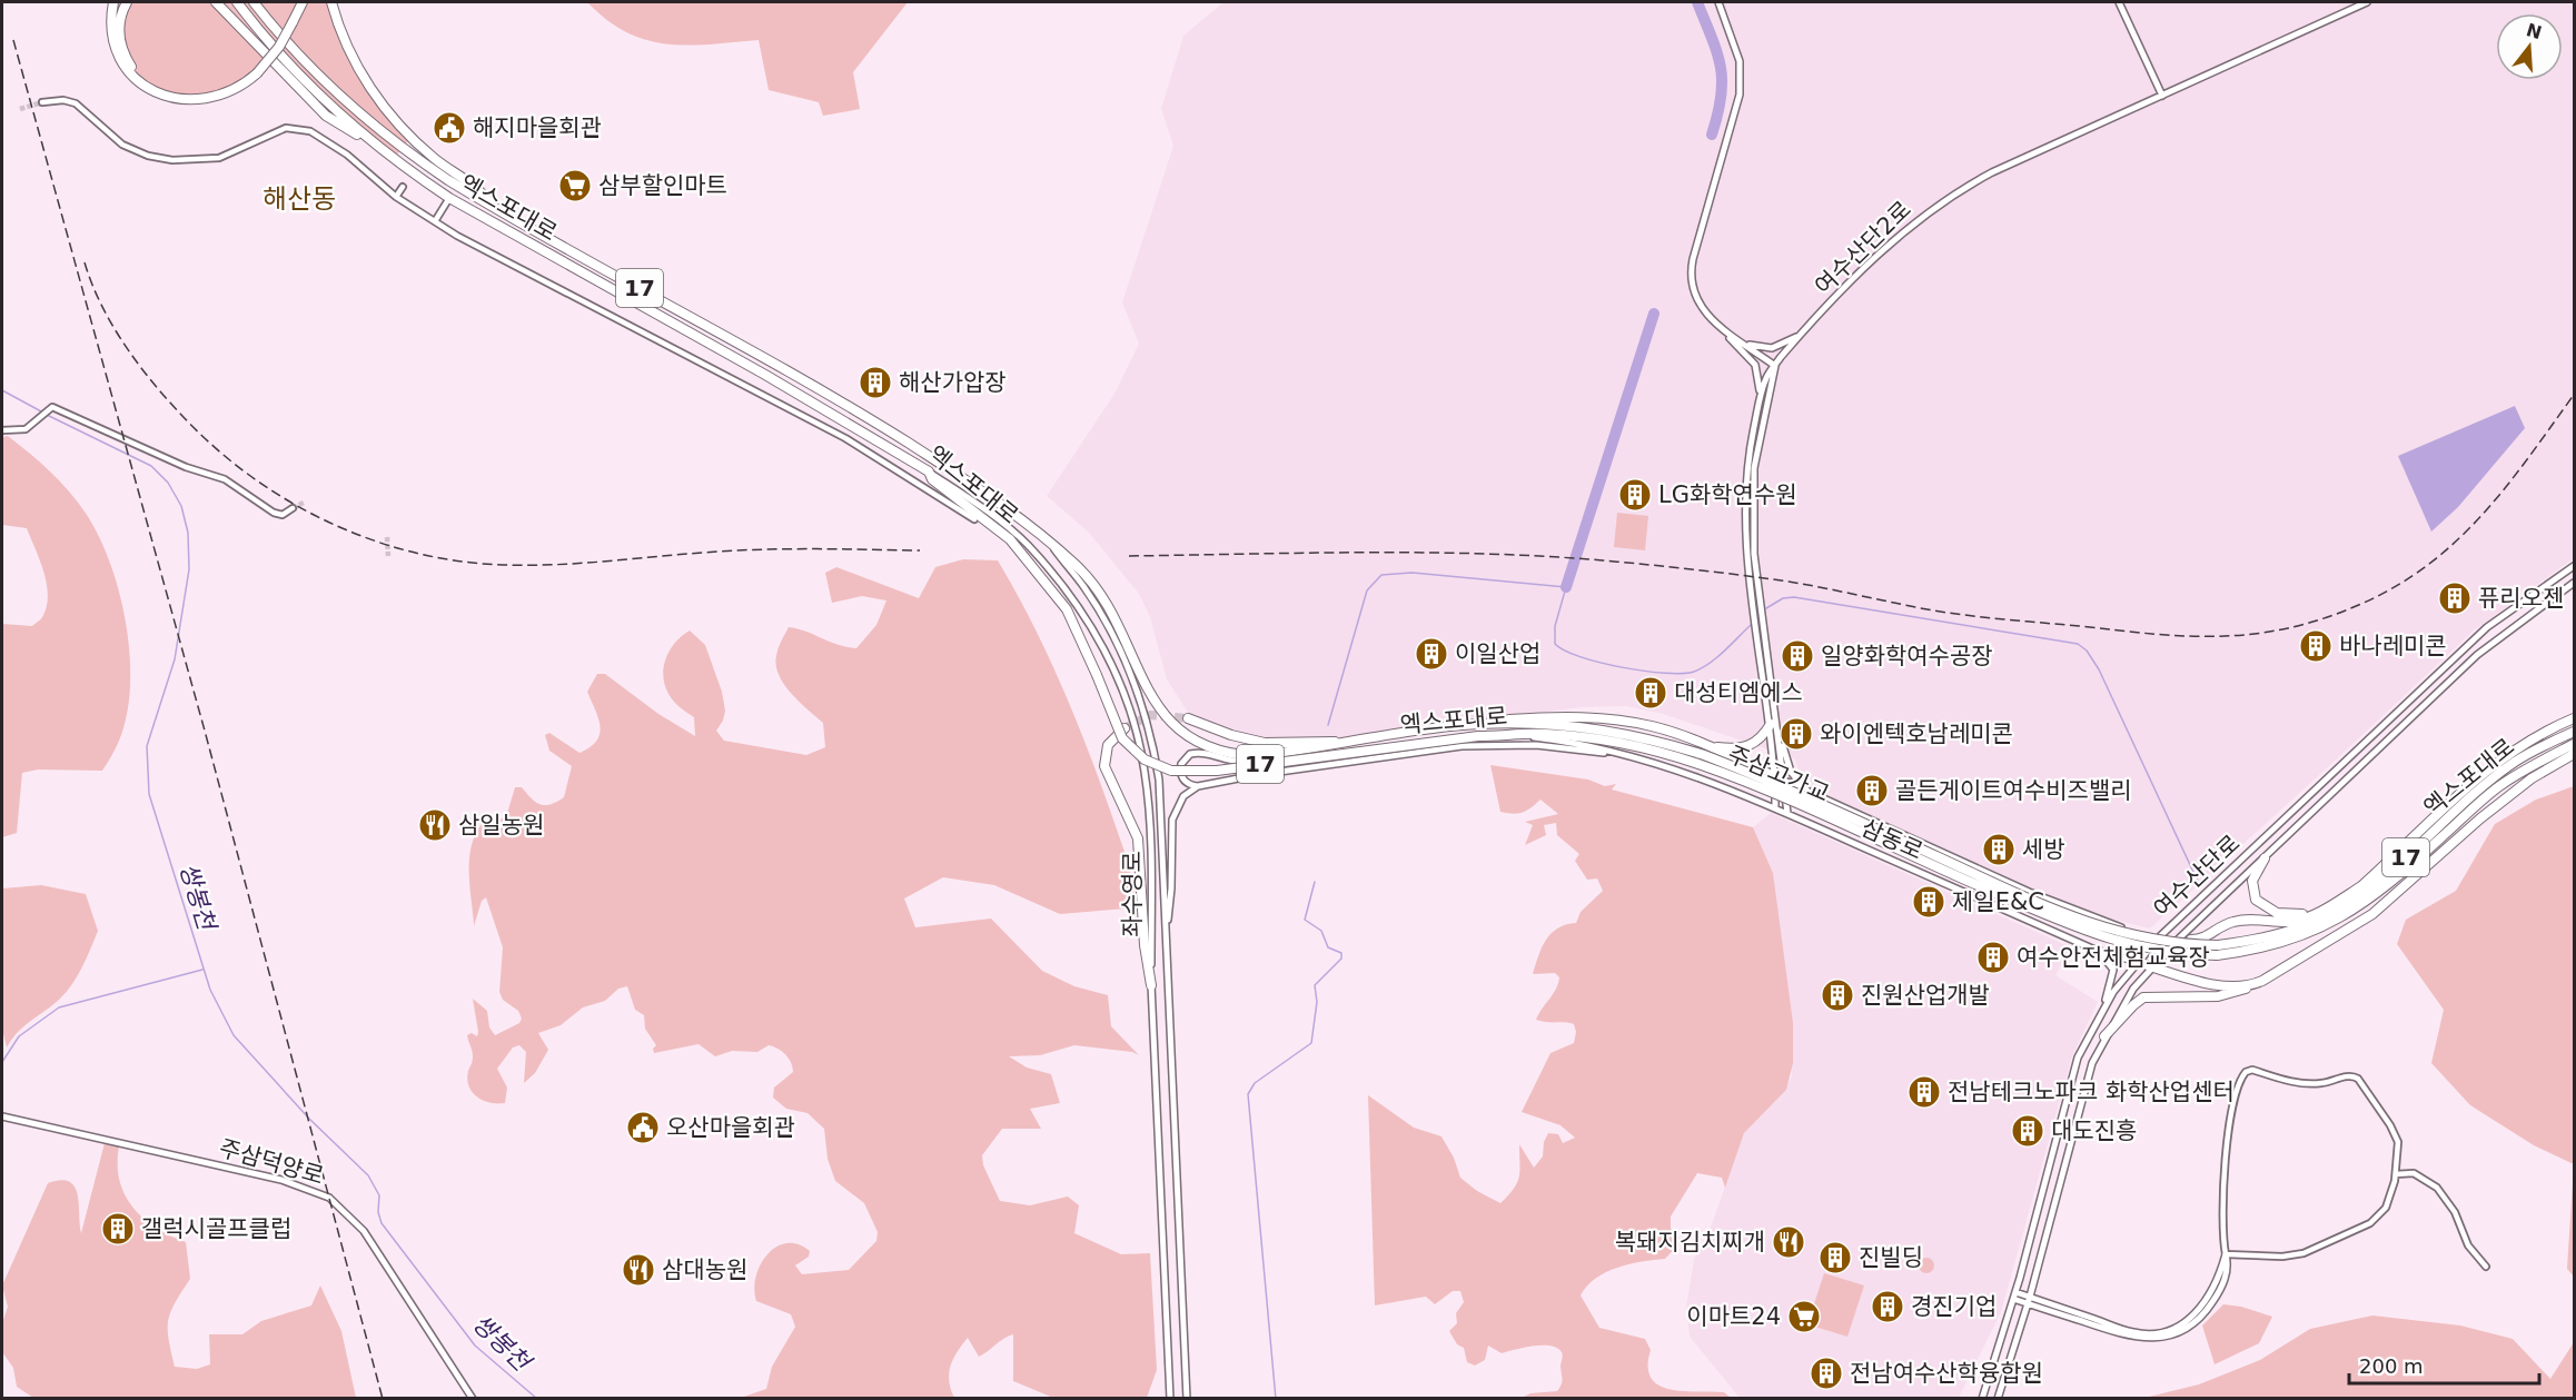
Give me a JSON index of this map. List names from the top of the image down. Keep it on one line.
{"streets":{"highway":["엑스포대로","17","주삼고가교"],"street":["여수산단2로","삼동로","여수산단로","좌수영로","주삼덕양로"]},"crossings":[["엑스포대로","주삼고가교"],["엑스포대로","좌수영로"],["삼동로","여수산단로"]],"districts":["해산동"],"water":["쌍봉천"],"places":{"public building":["해지마을회관","오산마을회관"],"supermarket":["삼부할인마트","이마트24"],"building":["해산가압장","LG화학연수원","퓨리오젠","바나레미콘","이일산업","일양화학여수공장","대성티엠에스","와이엔텍호남레미콘","골든게이트여수비즈밸리","세방","제일E&C","여수안전체험교육장","진원산업개발","전남테크노파크 화학산업센터","대도진흥","갤럭시골프클럽","진빌딩","경진기업","전남여수산학융합원"],"restaurant":["삼일농원","복돼지김치찌개","삼대농원"]},"scale_bar":"200 m","north":"top"}
